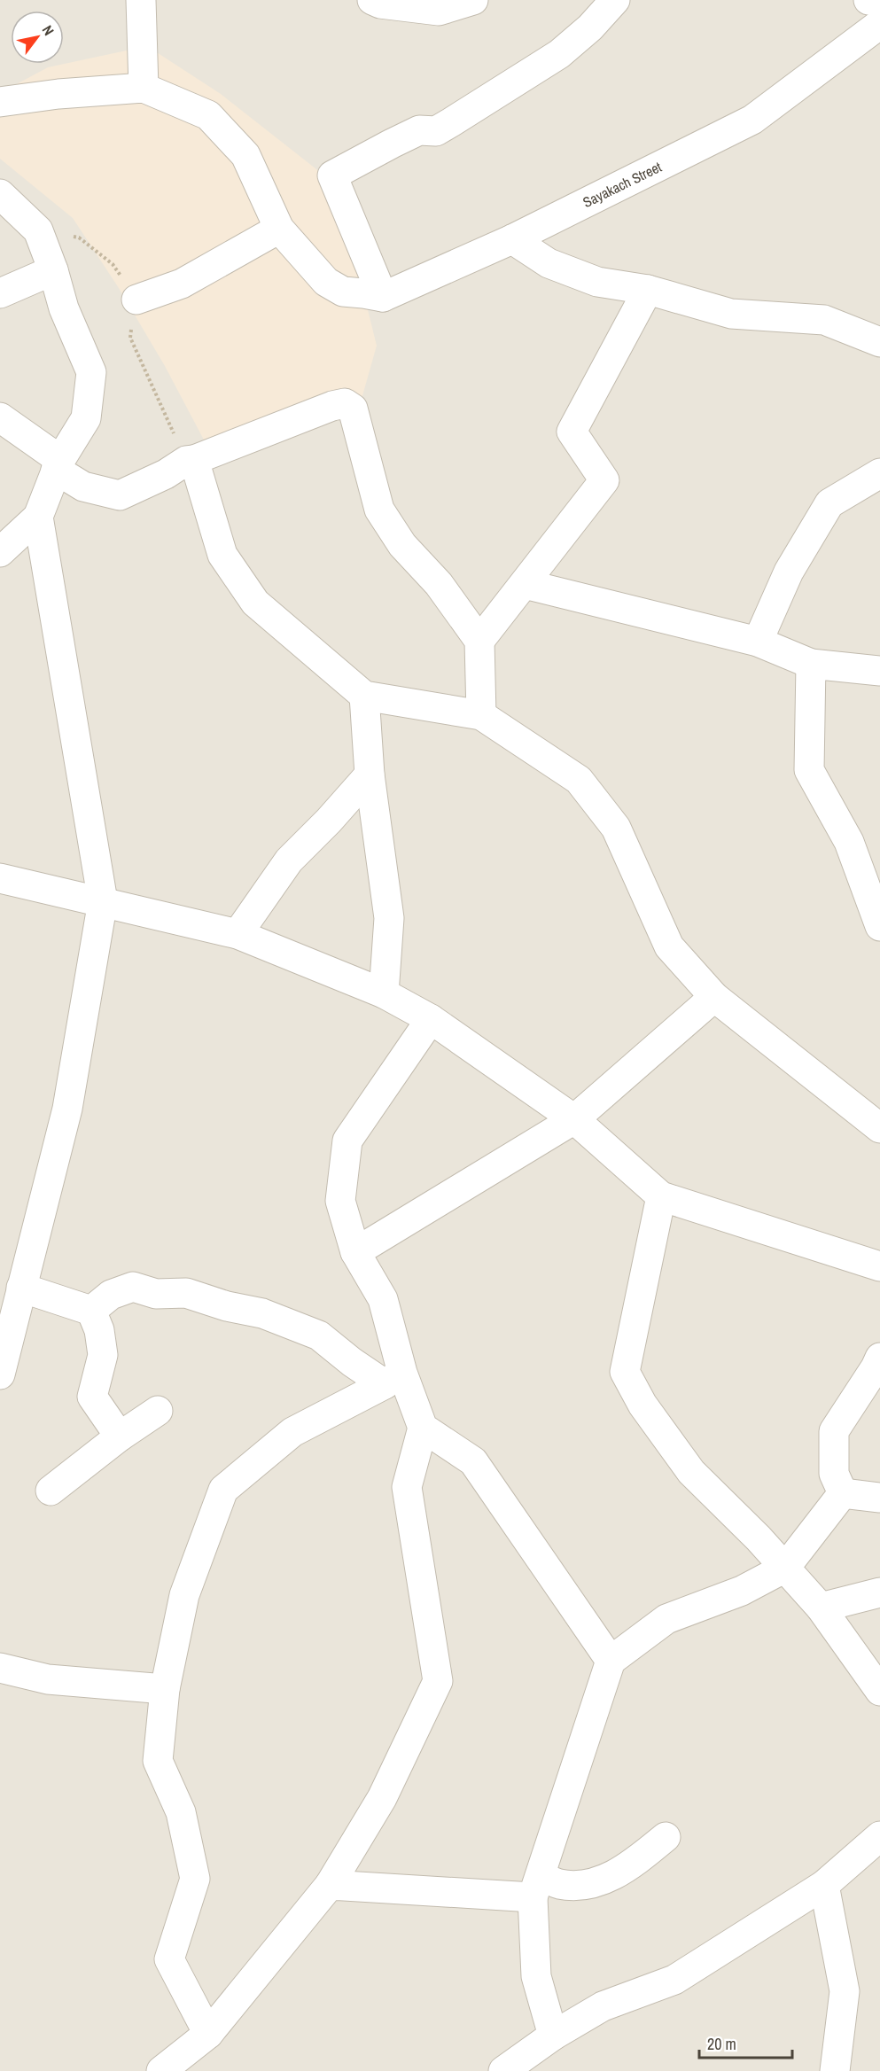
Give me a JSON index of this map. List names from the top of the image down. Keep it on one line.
{"streets":{"street":["Sayakach Street"]},"scale_bar":"20 m","north":"top right"}
